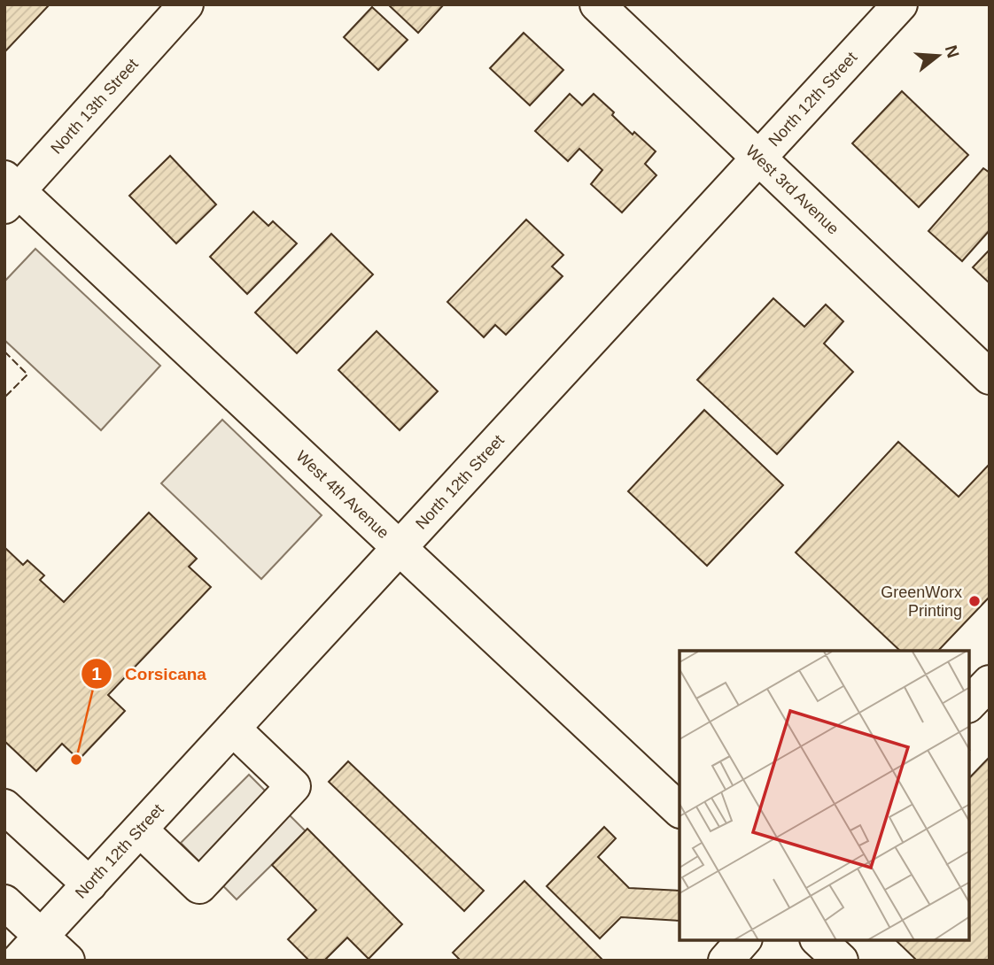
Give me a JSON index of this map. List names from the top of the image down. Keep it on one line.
{"streets":{"street":["North 12th Street","North 13th Street","West 3rd Avenue","West 4th Avenue"]},"crossings":[["North 12th Street","West 3rd Avenue"],["North 12th Street","West 4th Avenue"],["North 13th Street","West 4th Avenue"]],"places":["GreenWorx Printing","Corsicana"],"north":"right"}
